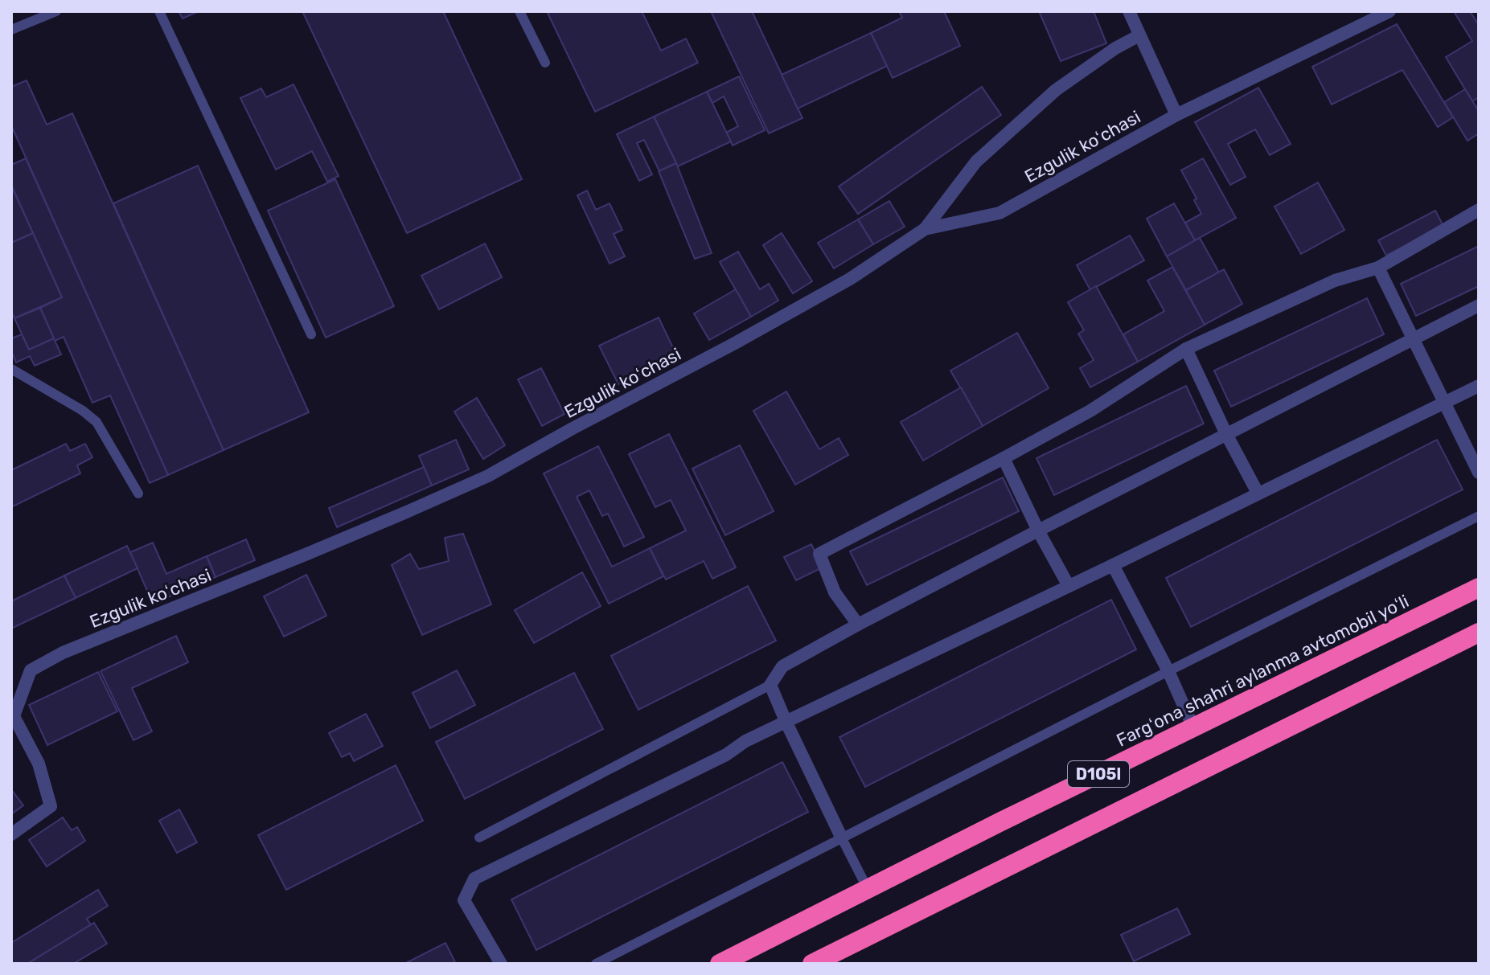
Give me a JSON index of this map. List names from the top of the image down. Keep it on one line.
{"streets":{"highway":["Fargʻona shahri aylanma avtomobil yoʻli","D105l"],"street":["Ezgulik koʻchasi"]}}
